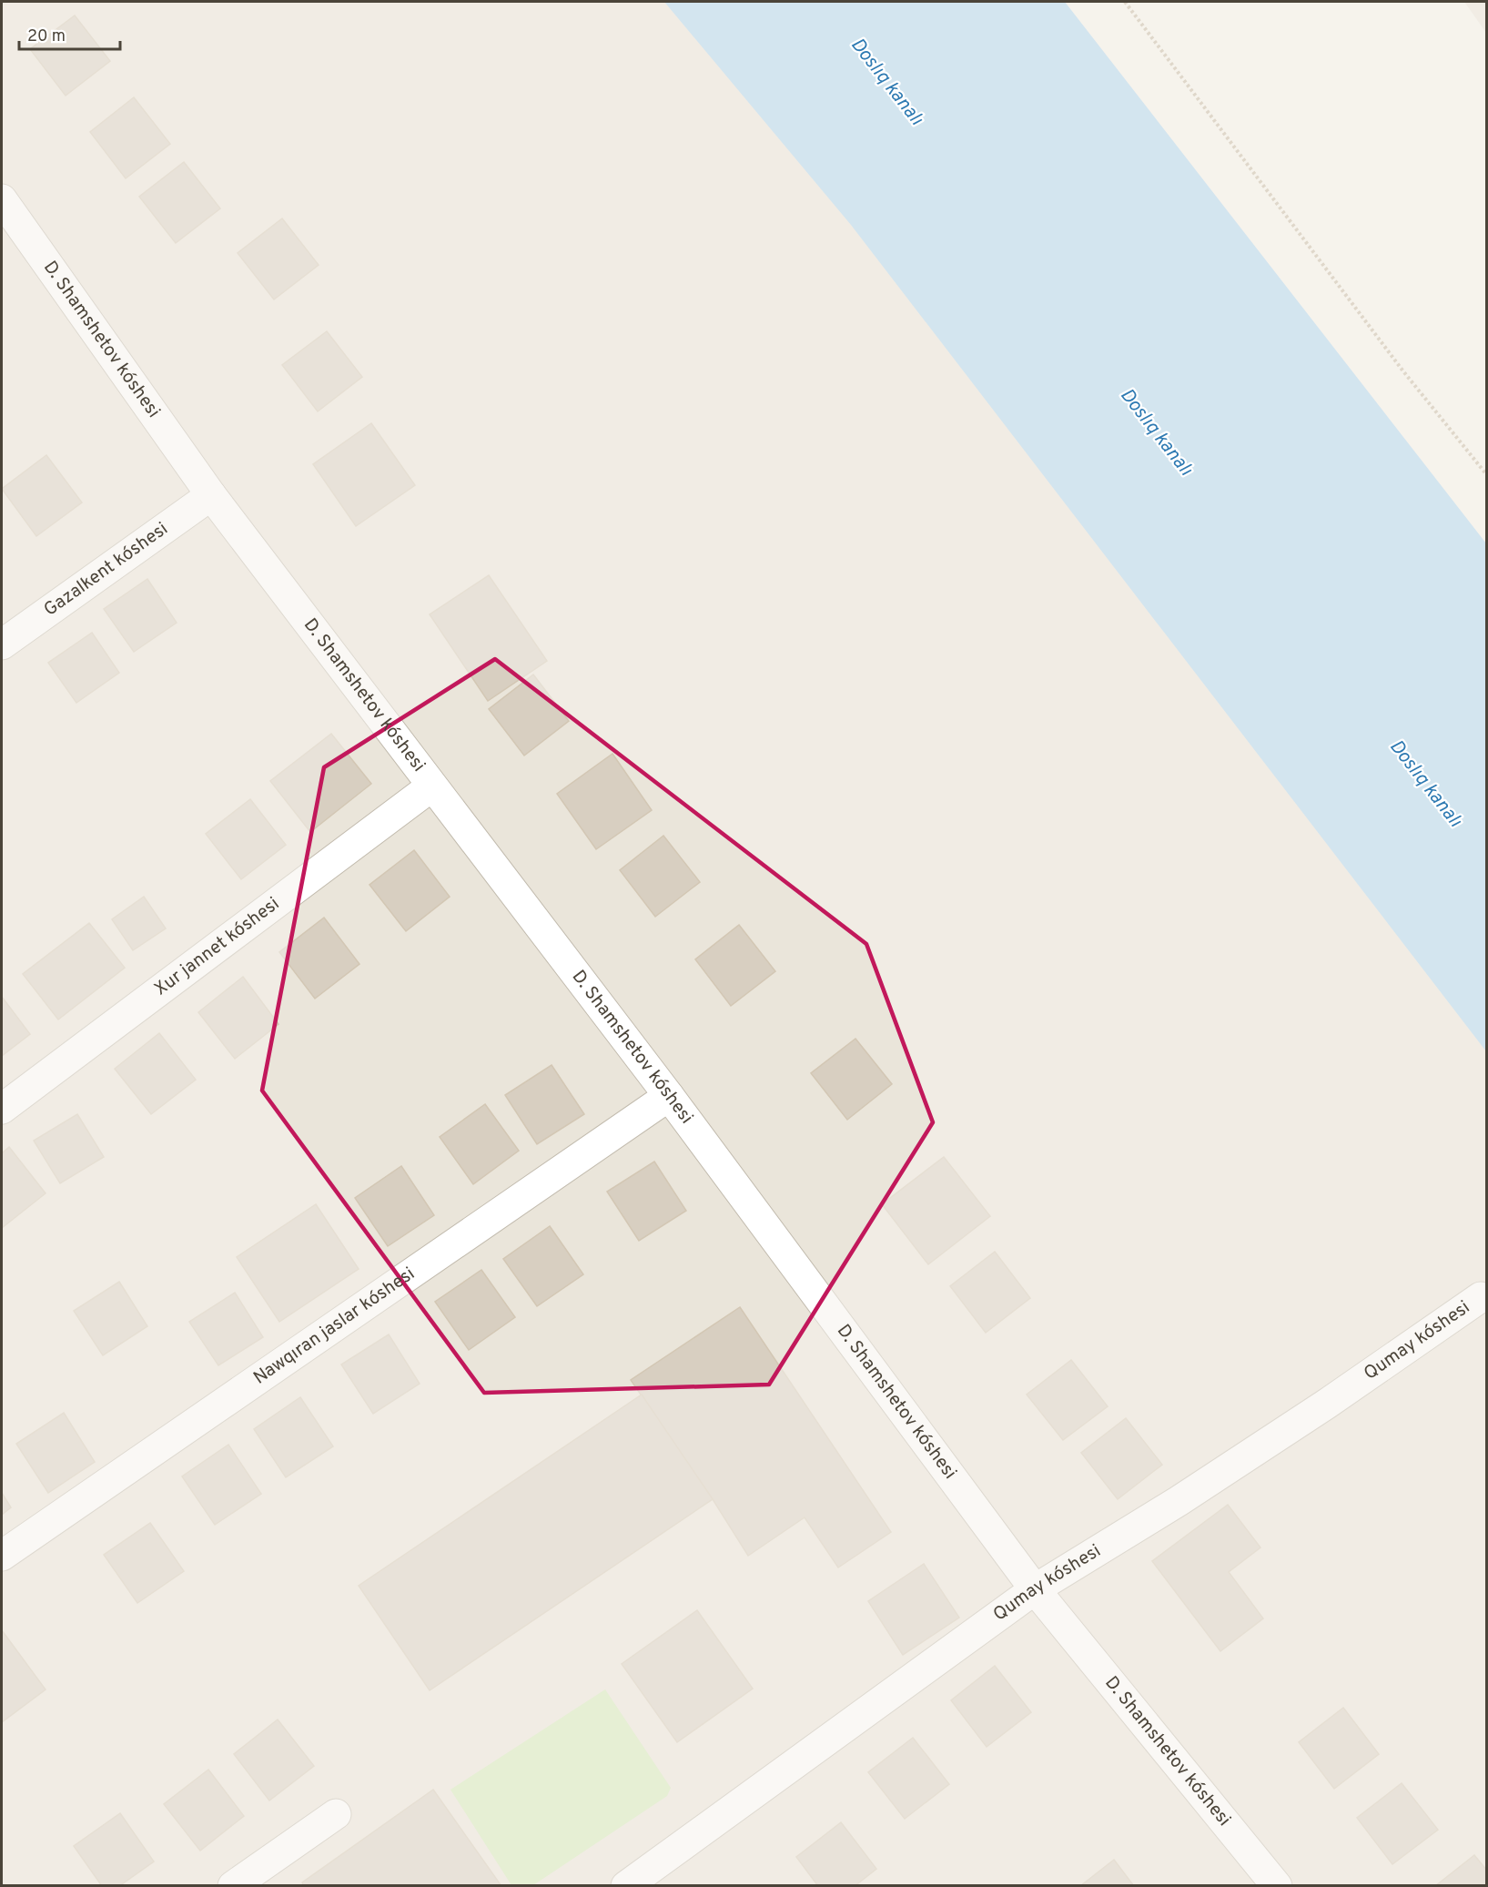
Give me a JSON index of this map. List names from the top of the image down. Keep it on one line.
{"streets":{"street":["D. Shamshetov kóshesi","Gazalkent kóshesi","Xur jannet kóshesi","Nawqıran jaslar kóshesi","Qumay kóshesi"]},"crossings":[["D. Shamshetov kóshesi","Gazalkent kóshesi"],["D. Shamshetov kóshesi","Xur jannet kóshesi"],["D. Shamshetov kóshesi","Nawqıran jaslar kóshesi"],["D. Shamshetov kóshesi","Qumay kóshesi"]],"water":["Doslıq kanalı"],"scale_bar":"20 m"}
